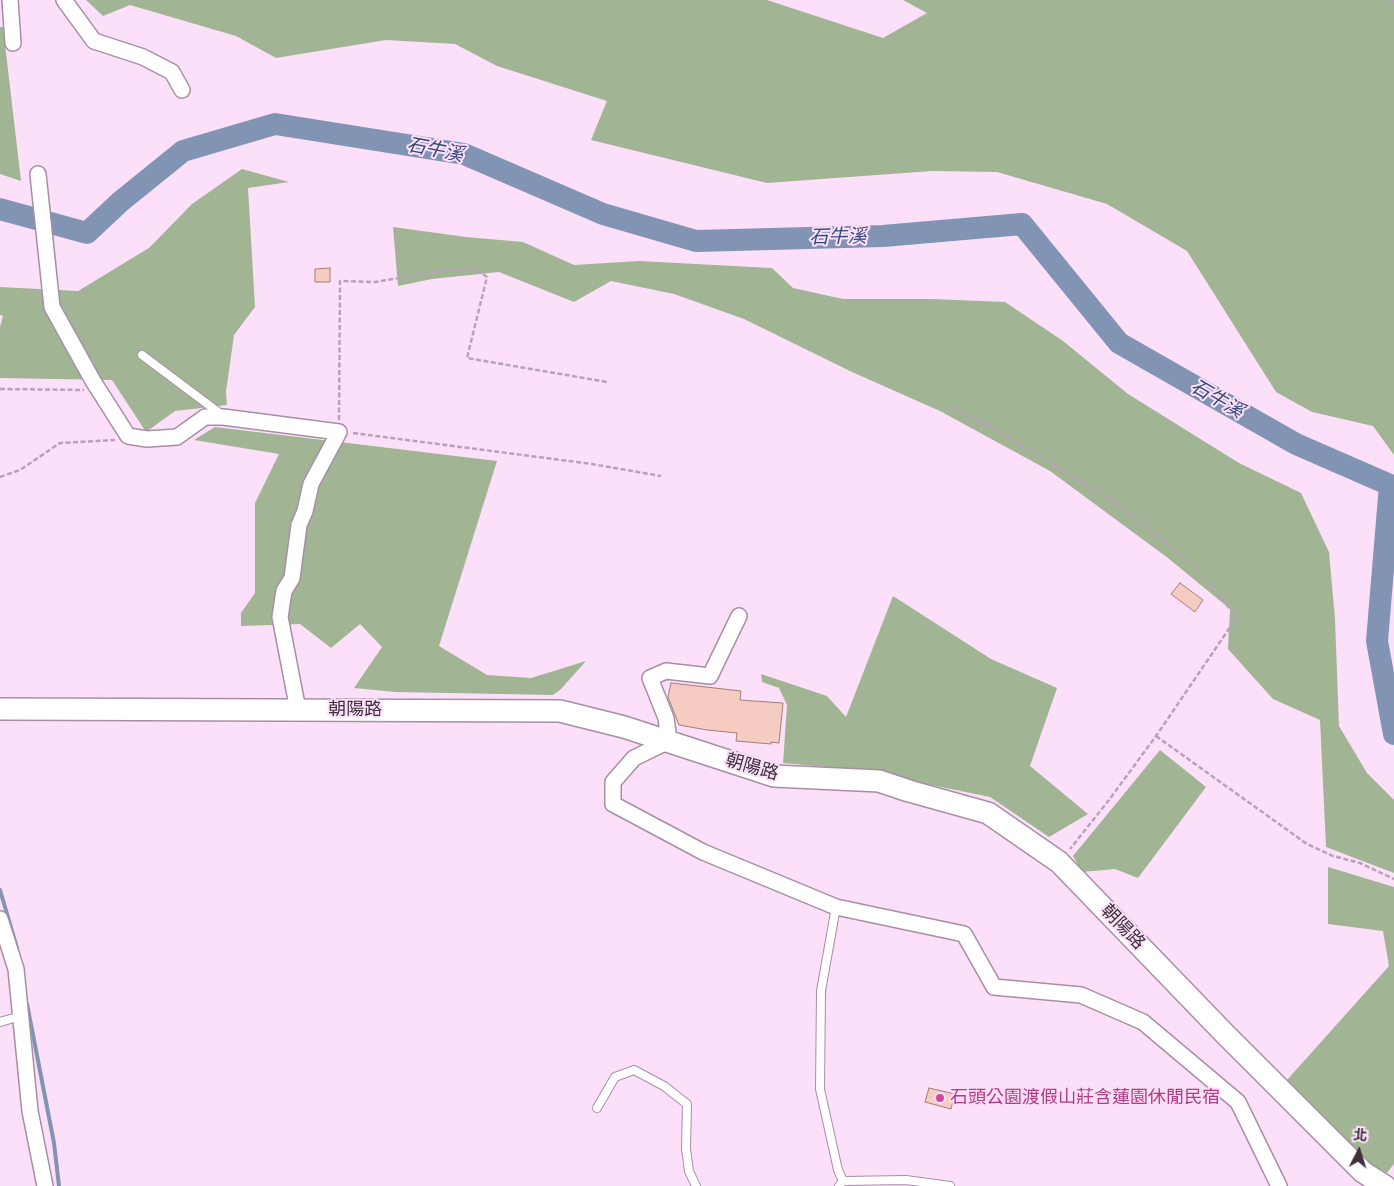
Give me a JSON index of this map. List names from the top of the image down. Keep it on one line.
{"streets":{"main road":["朝陽路"]},"water":["石牛溪"],"places":["石頭公園渡假山莊含蓮園休閒民宿"],"north":"top"}
